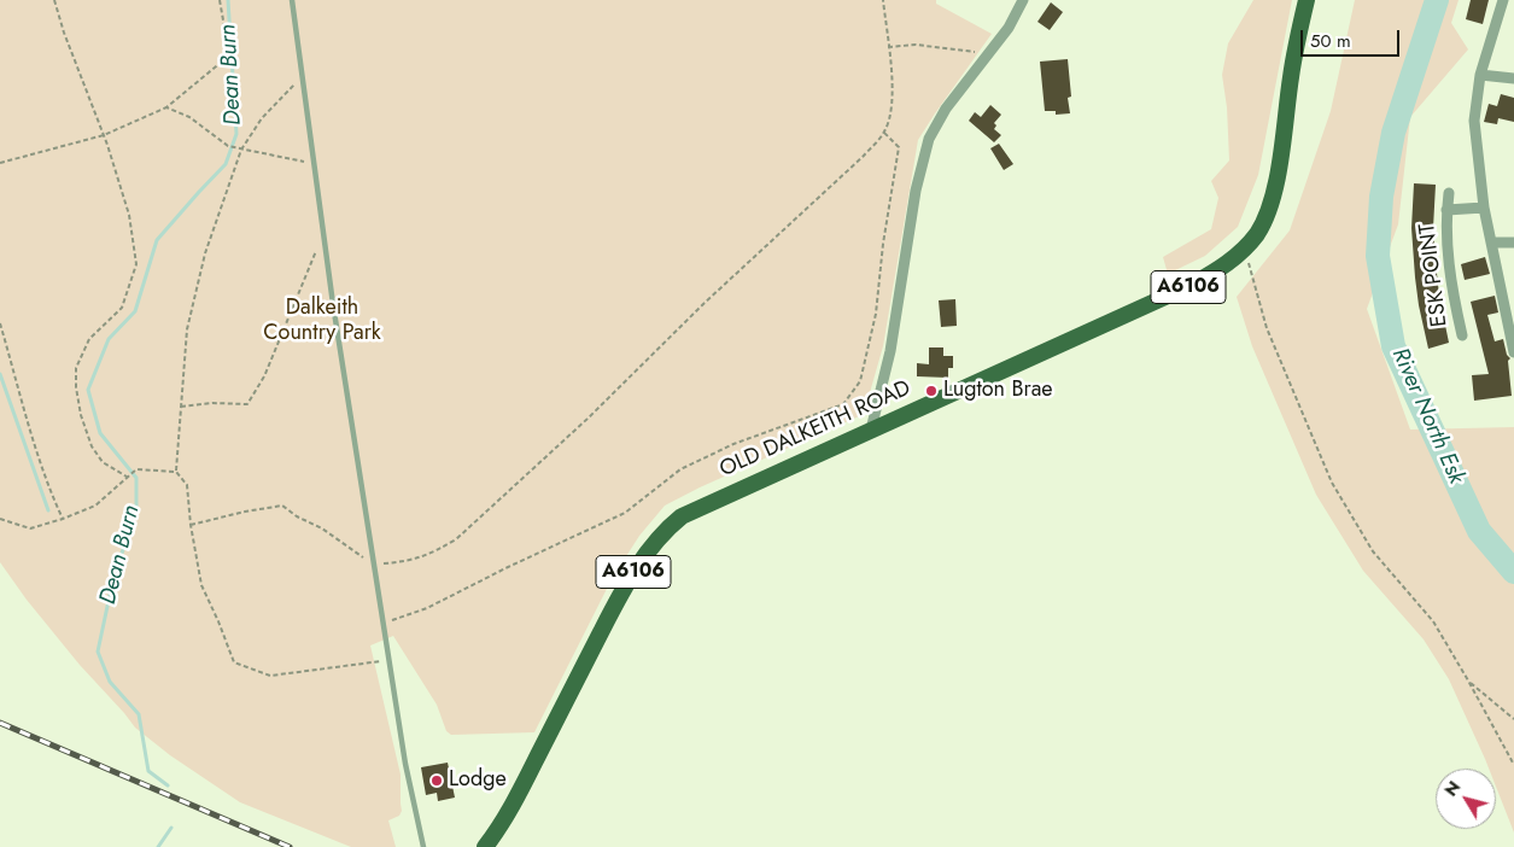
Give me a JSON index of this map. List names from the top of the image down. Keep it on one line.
{"streets":{"main road":["A6106","OLD DALKEITH ROAD"],"street":["ESK POINT"]},"water":["Dean Burn","River North Esk"],"parks":["Dalkeith Country Park"],"places":["Lugton Brae","Lodge"],"scale_bar":"50 m","north":"top left"}
